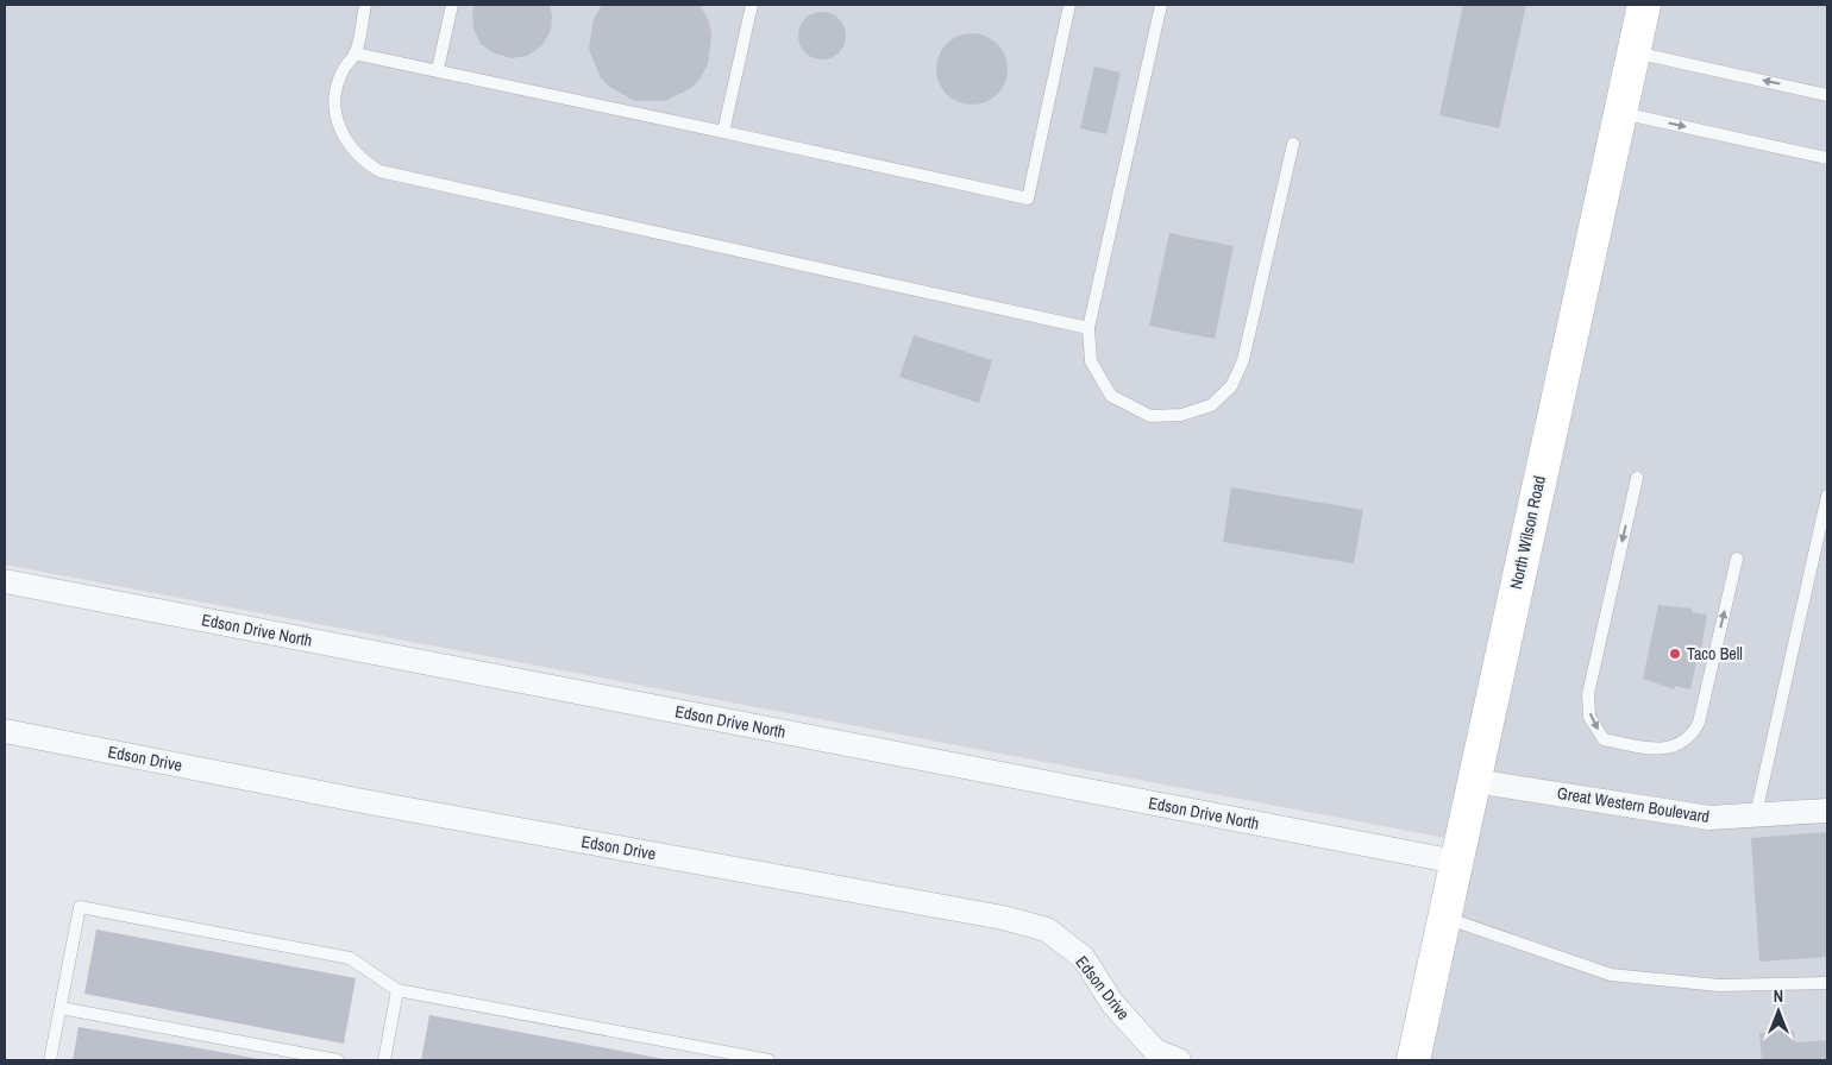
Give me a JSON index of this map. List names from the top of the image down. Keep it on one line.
{"streets":{"main road":["North Wilson Road"],"street":["Edson Drive North","Edson Drive","Great Western Boulevard"]},"crossings":[["North Wilson Road","Edson Drive North"],["North Wilson Road","Great Western Boulevard"]],"places":["Taco Bell"],"north":"top"}
